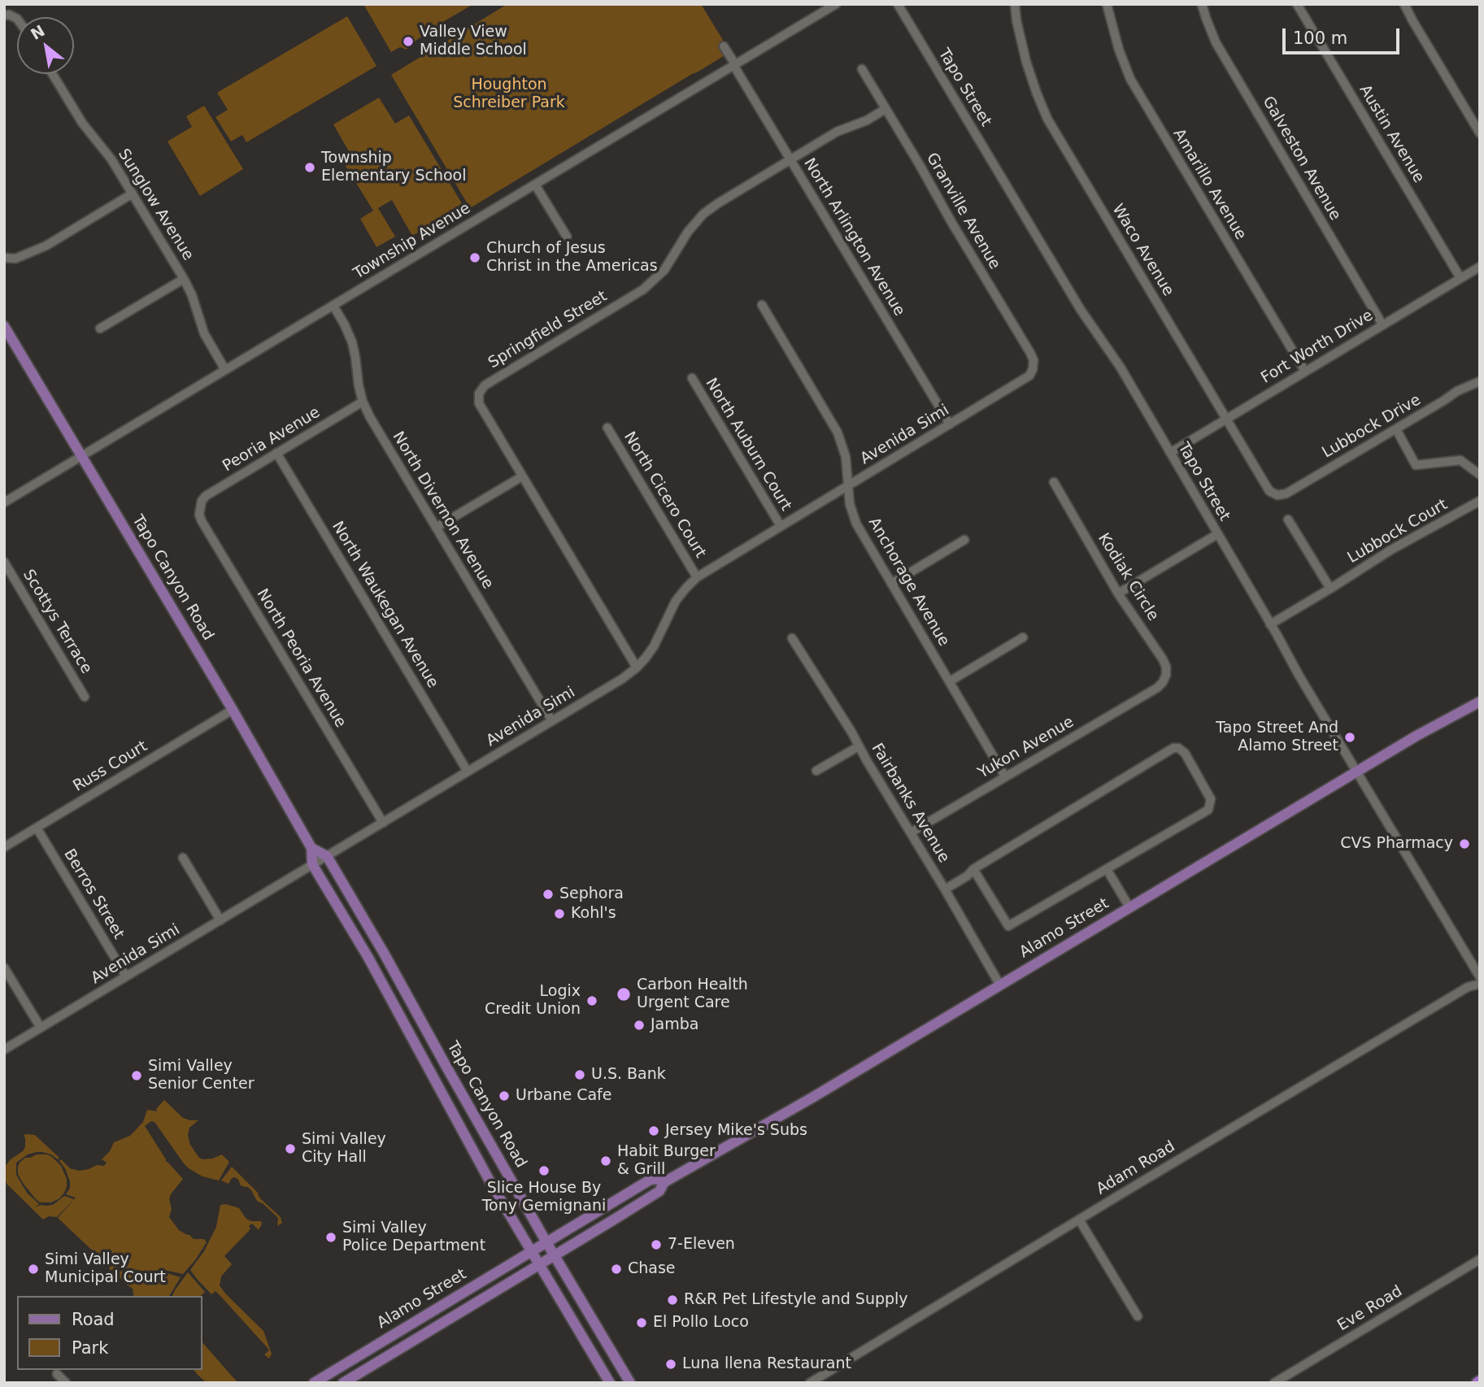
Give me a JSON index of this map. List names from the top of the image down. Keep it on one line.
{"streets":{"main road":["Tapo Canyon Road","Alamo Street"],"street":["Tapo Street","Austin Avenue","Galveston Avenue","Amarillo Avenue","Sunglow Avenue","Granville Avenue","North Arlington Avenue","Township Avenue","Waco Avenue","Springfield Street","Fort Worth Drive","Lubbock Drive","Avenida Simi","Peoria Avenue","North Auburn Court","North Cicero Court","North Divernon Avenue","Lubbock Court","Kodiak Circle","Anchorage Avenue","North Waukegan Avenue","Scottys Terrace","North Peoria Avenue","Yukon Avenue","Russ Court","Fairbanks Avenue","Berros Street","Adam Road","Eve Road"]},"crossings":[["Tapo Street","Fort Worth Drive"],["Tapo Street","Lubbock Court"],["Tapo Street","Alamo Street"],["Austin Avenue","Fort Worth Drive"],["Galveston Avenue","Fort Worth Drive"],["Amarillo Avenue","Fort Worth Drive"],["Sunglow Avenue","Township Avenue"],["Granville Avenue","Springfield Street"],["Granville Avenue","Avenida Simi"],["North Arlington Avenue","Township Avenue"],["North Arlington Avenue","Springfield Street"],["North Arlington Avenue","Avenida Simi"],["Township Avenue","North Divernon Avenue"],["Township Avenue","Tapo Canyon Road"],["Waco Avenue","Fort Worth Drive"],["Waco Avenue","Lubbock Drive"],["Springfield Street","Avenida Simi"],["Avenida Simi","North Auburn Court"],["Avenida Simi","North Cicero Court"],["Avenida Simi","North Divernon Avenue"],["Avenida Simi","Tapo Canyon Road"],["Avenida Simi","Anchorage Avenue"],["Avenida Simi","North Waukegan Avenue"],["Avenida Simi","North Peoria Avenue"],["Avenida Simi","Berros Street"],["Peoria Avenue","North Divernon Avenue"],["Peoria Avenue","North Waukegan Avenue"],["Peoria Avenue","North Peoria Avenue"],["Kodiak Circle","Yukon Avenue"],["Tapo Canyon Road","Russ Court"],["Tapo Canyon Road","Alamo Street"],["Anchorage Avenue","Yukon Avenue"],["Yukon Avenue","Fairbanks Avenue"],["Russ Court","Berros Street"],["Fairbanks Avenue","Alamo Street"]],"parks":["Houghton Schreiber Park"],"places":["Valley View Middle School","Township Elementary School","Church of Jesus Christ in the Americas","Tapo Street And Alamo Street","CVS Pharmacy","Sephora","Kohl's","Carbon Health Urgent Care","Logix Credit Union","Jamba","U.S. Bank","Simi Valley Senior Center","Urbane Cafe","Jersey Mike's Subs","Simi Valley City Hall","Habit Burger & Grill","Slice House By Tony Gemignani","Simi Valley Police Department","7-Eleven","Simi Valley Municipal Court","Chase","R&R Pet Lifestyle and Supply","El Pollo Loco","Luna llena Restaurant"],"legend":["Road","Park"],"scale_bar":"100 m","north":"top left"}
